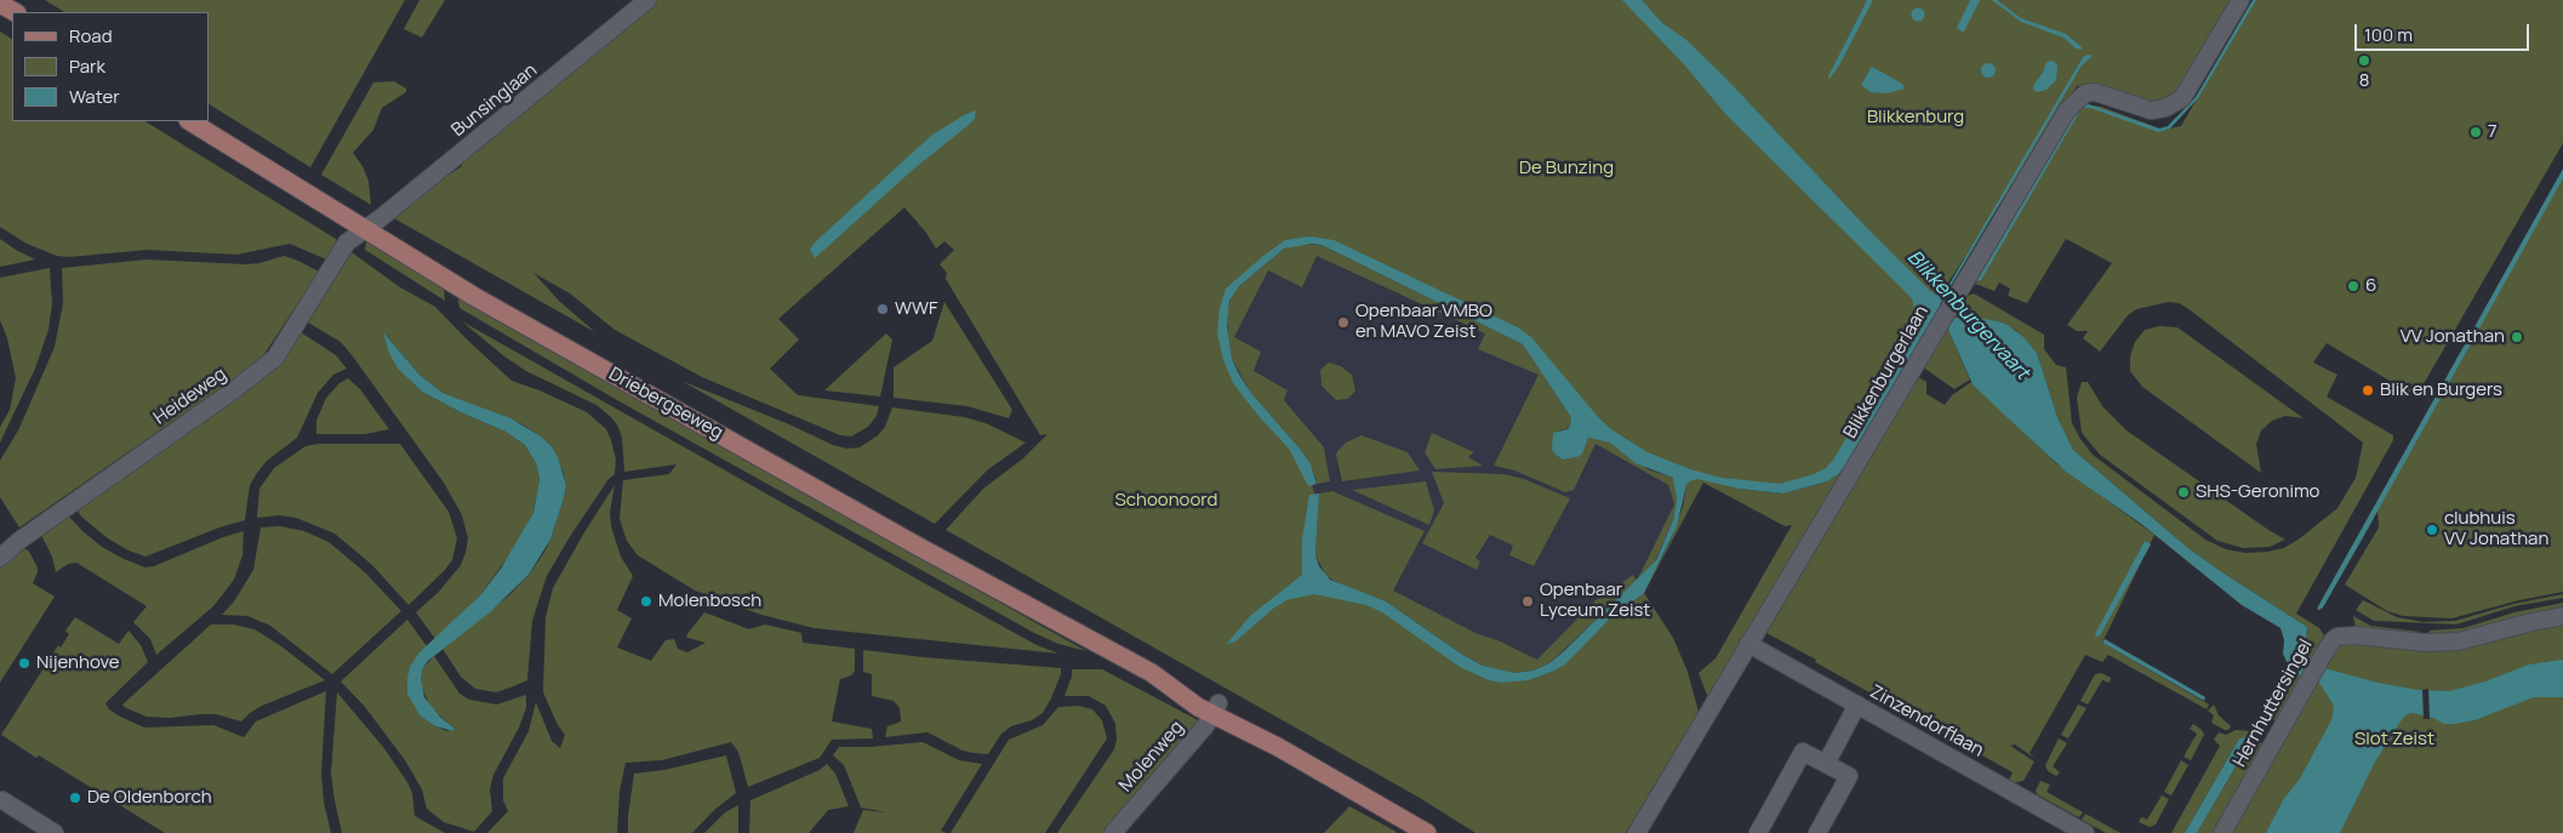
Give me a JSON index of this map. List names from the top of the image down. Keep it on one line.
{"streets":{"main road":["Driebergseweg"],"street":["Bunsinglaan","Blikkenburgerlaan","Heideweg","Hernhuttersingel","Zinzendorflaan","Molenweg"]},"crossings":[["Bunsinglaan","Heideweg"],["Bunsinglaan","Driebergseweg"],["Blikkenburgerlaan","Zinzendorflaan"],["Heideweg","Driebergseweg"],["Driebergseweg","Molenweg"]],"water":["Blikkenburgervaart"],"parks":["Blikkenburg","De Bunzing","Schoonoord","Slot Zeist"],"places":["8","7","6","WWF","Openbaar VMBO en MAVO Zeist","VV Jonathan","Blik en Burgers","SHS-Geronimo","clubhuis VV Jonathan","Molenbosch","Openbaar Lyceum Zeist","Nijenhove","De Oldenborch"],"legend":["Road","Park","Water"],"scale_bar":"100 m"}
